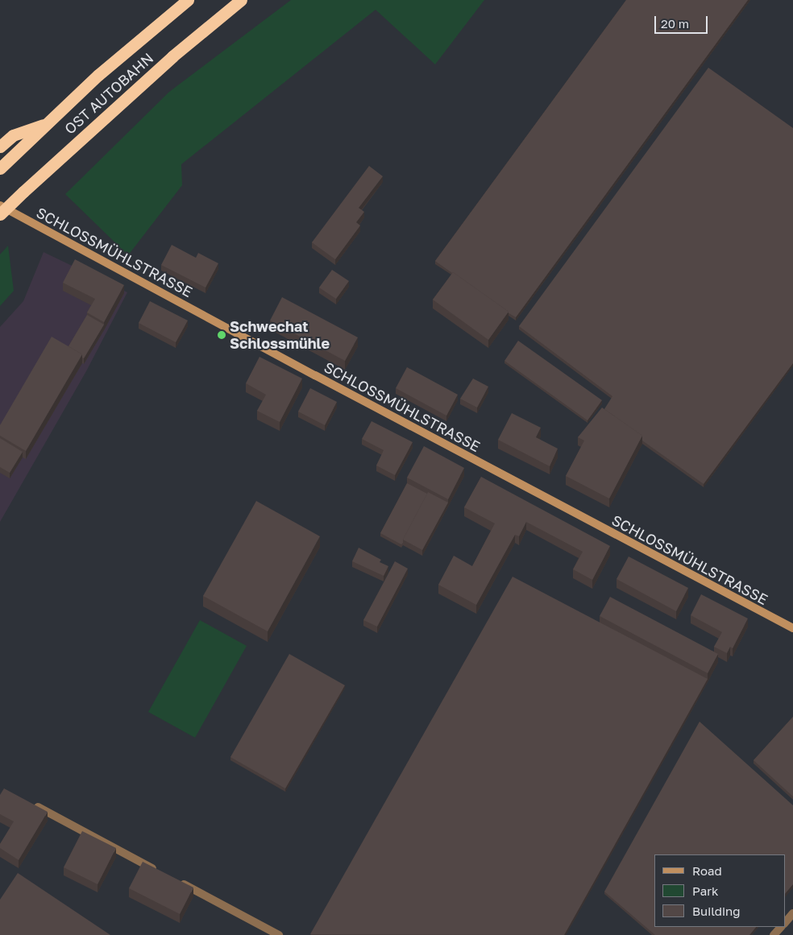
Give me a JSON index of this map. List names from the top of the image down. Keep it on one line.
{"streets":{"highway":["OST AUTOBAHN"],"street":["SCHLOSSMÜHLSTRASSE"]},"places":["Schwechat Schlossmühle"],"legend":["Road","Park","Building"],"scale_bar":"20 m"}
